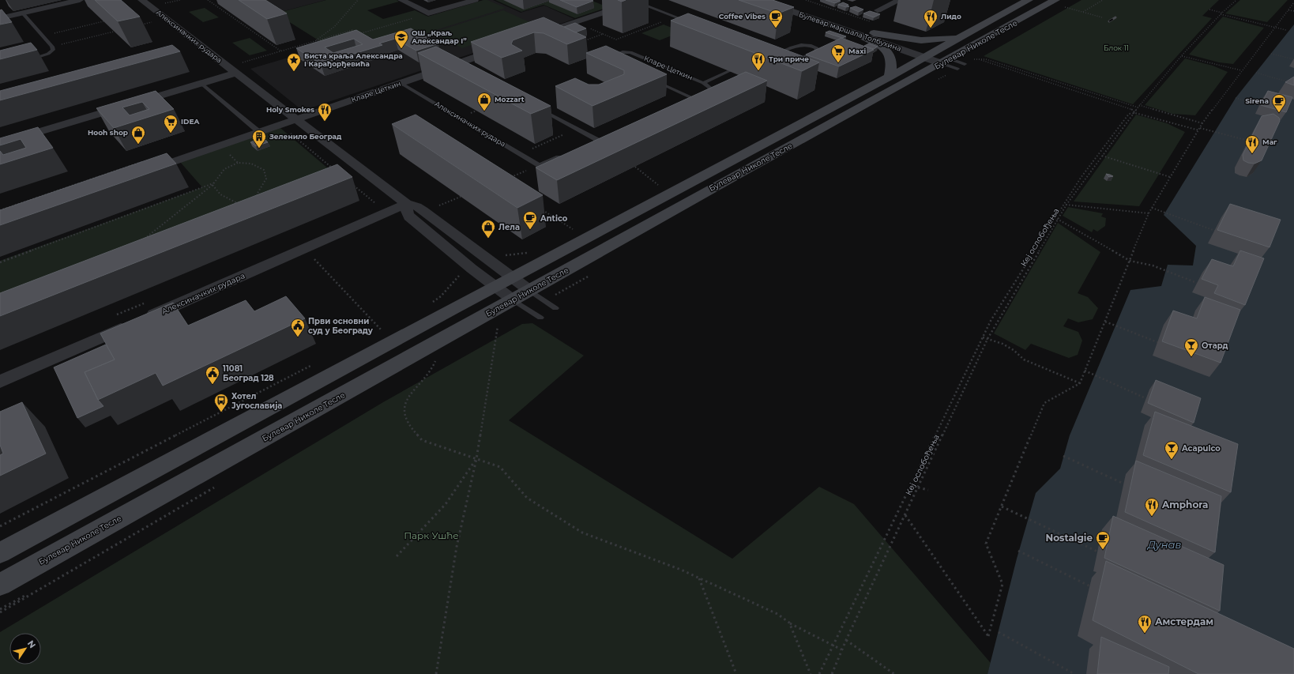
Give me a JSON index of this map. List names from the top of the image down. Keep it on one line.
{"streets":{"main road":["Булевар Николе Тесле"],"street":["Булевар маршала Толбухина","Алексиначких рудара","Кларе Цеткин"],"path":["Кеј ослобођења"]},"crossings":[["Булевар маршала Толбухина","Булевар Николе Тесле"],["Алексиначких рудара","Булевар Николе Тесле"],["Алексиначких рудара","Кларе Цеткин"]],"water":["Дунав"],"parks":["Блок 11","Парк Ушће"],"places":{"cafe":["Coffee Vibes","Sirena","Antico","Nostalgie"],"restaurant":["Лидо","Три приче","Holy Smokes","Маг","Amphora","Амстердам"],"school or university":["ОШ „Краљ Александар I”"],"supermarket":["Maxi","IDEA"],"place":["Биста краља Александра I Карађорђевића"],"shop":["Mozzart","Hooh shop","Лела"],"building":["Зеленило Београд"],"public building":["Први основни суд у Београду","11081 Београд 128"],"bar":["Отард","Acapulco"],"bus stop":["Хотел Југославија"]},"north":"top right"}
